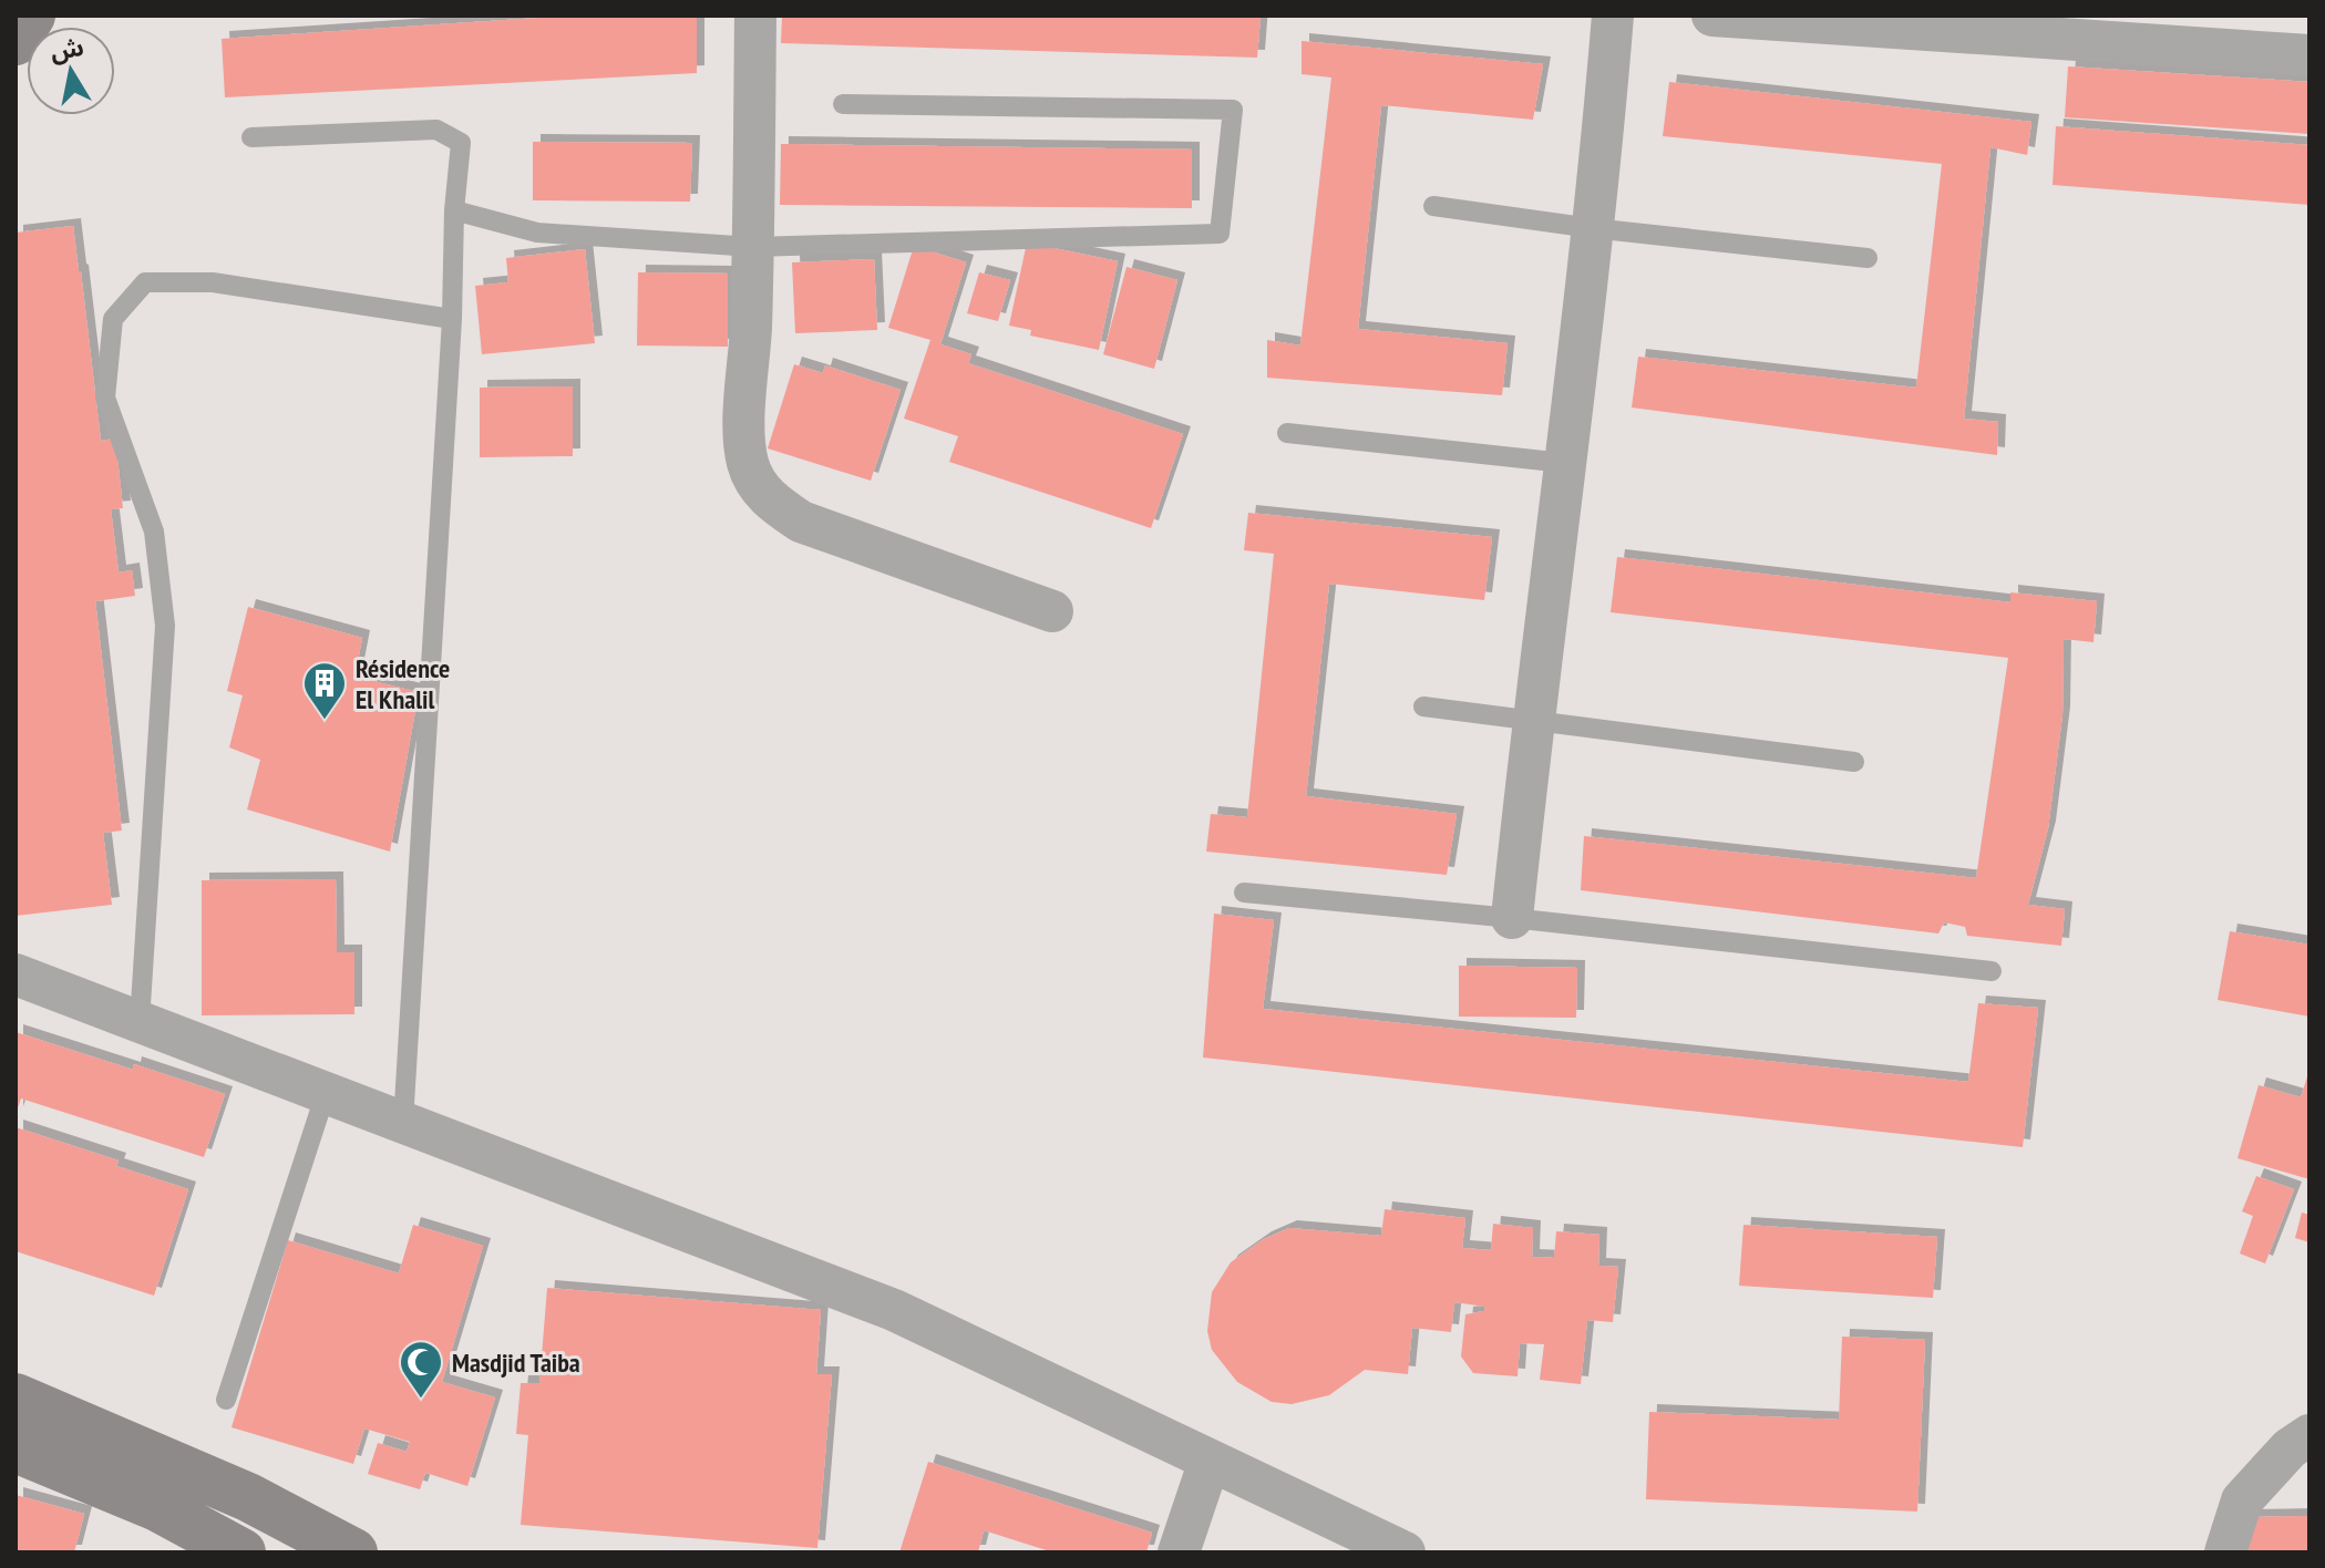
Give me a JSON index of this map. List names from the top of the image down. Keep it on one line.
{"places":{"building":["Résidence El Khalil"],"mosque":["Masdjid Taiba"]},"north":"top"}
